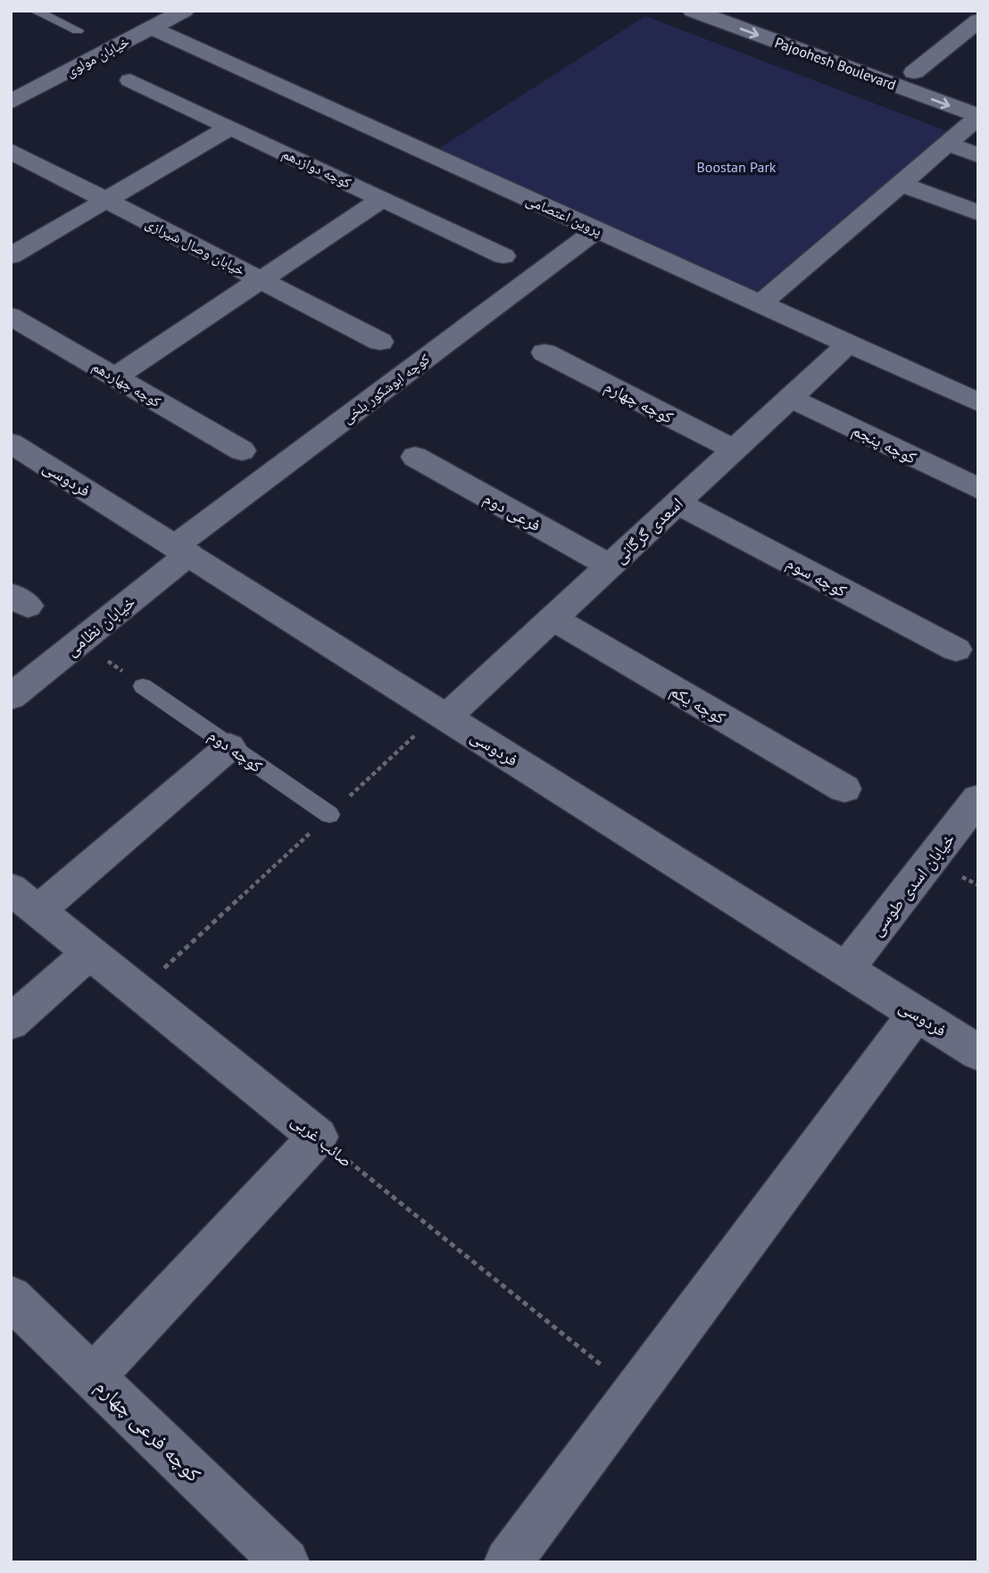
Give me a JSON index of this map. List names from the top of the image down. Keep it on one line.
{"streets":{"street":["خیابان مولوی","Pajoohesh Boulevard","کوچه دوازدهم","پروین اعتصامی","خیابان وصال شیرازی","کوچه چهاردهم","کوچه ابوشکور بلخی","کوچه چهارم","کوچه پنجم","فردوسی","فرعی دوم","اسعدی گرگانی","کوچه سوم","خیابان نظامی","کوچه یکم","خیابان اسدی طوسی","صائب غربی","کوچه فرعی چهارم"],"lane":["کوچه دوم"]},"crossings":[["خیابان مولوی","پروین اعتصامی"],["پروین اعتصامی","کوچه ابوشکور بلخی"],["پروین اعتصامی","اسعدی گرگانی"],["کوچه ابوشکور بلخی","فردوسی"],["کوچه ابوشکور بلخی","خیابان نظامی"],["کوچه چهارم","اسعدی گرگانی"],["کوچه پنجم","اسعدی گرگانی"],["فردوسی","اسعدی گرگانی"],["فردوسی","خیابان نظامی"],["فردوسی","خیابان اسدی طوسی"],["فرعی دوم","اسعدی گرگانی"],["اسعدی گرگانی","کوچه سوم"],["اسعدی گرگانی","کوچه یکم"]],"parks":["Boostan Park"]}
